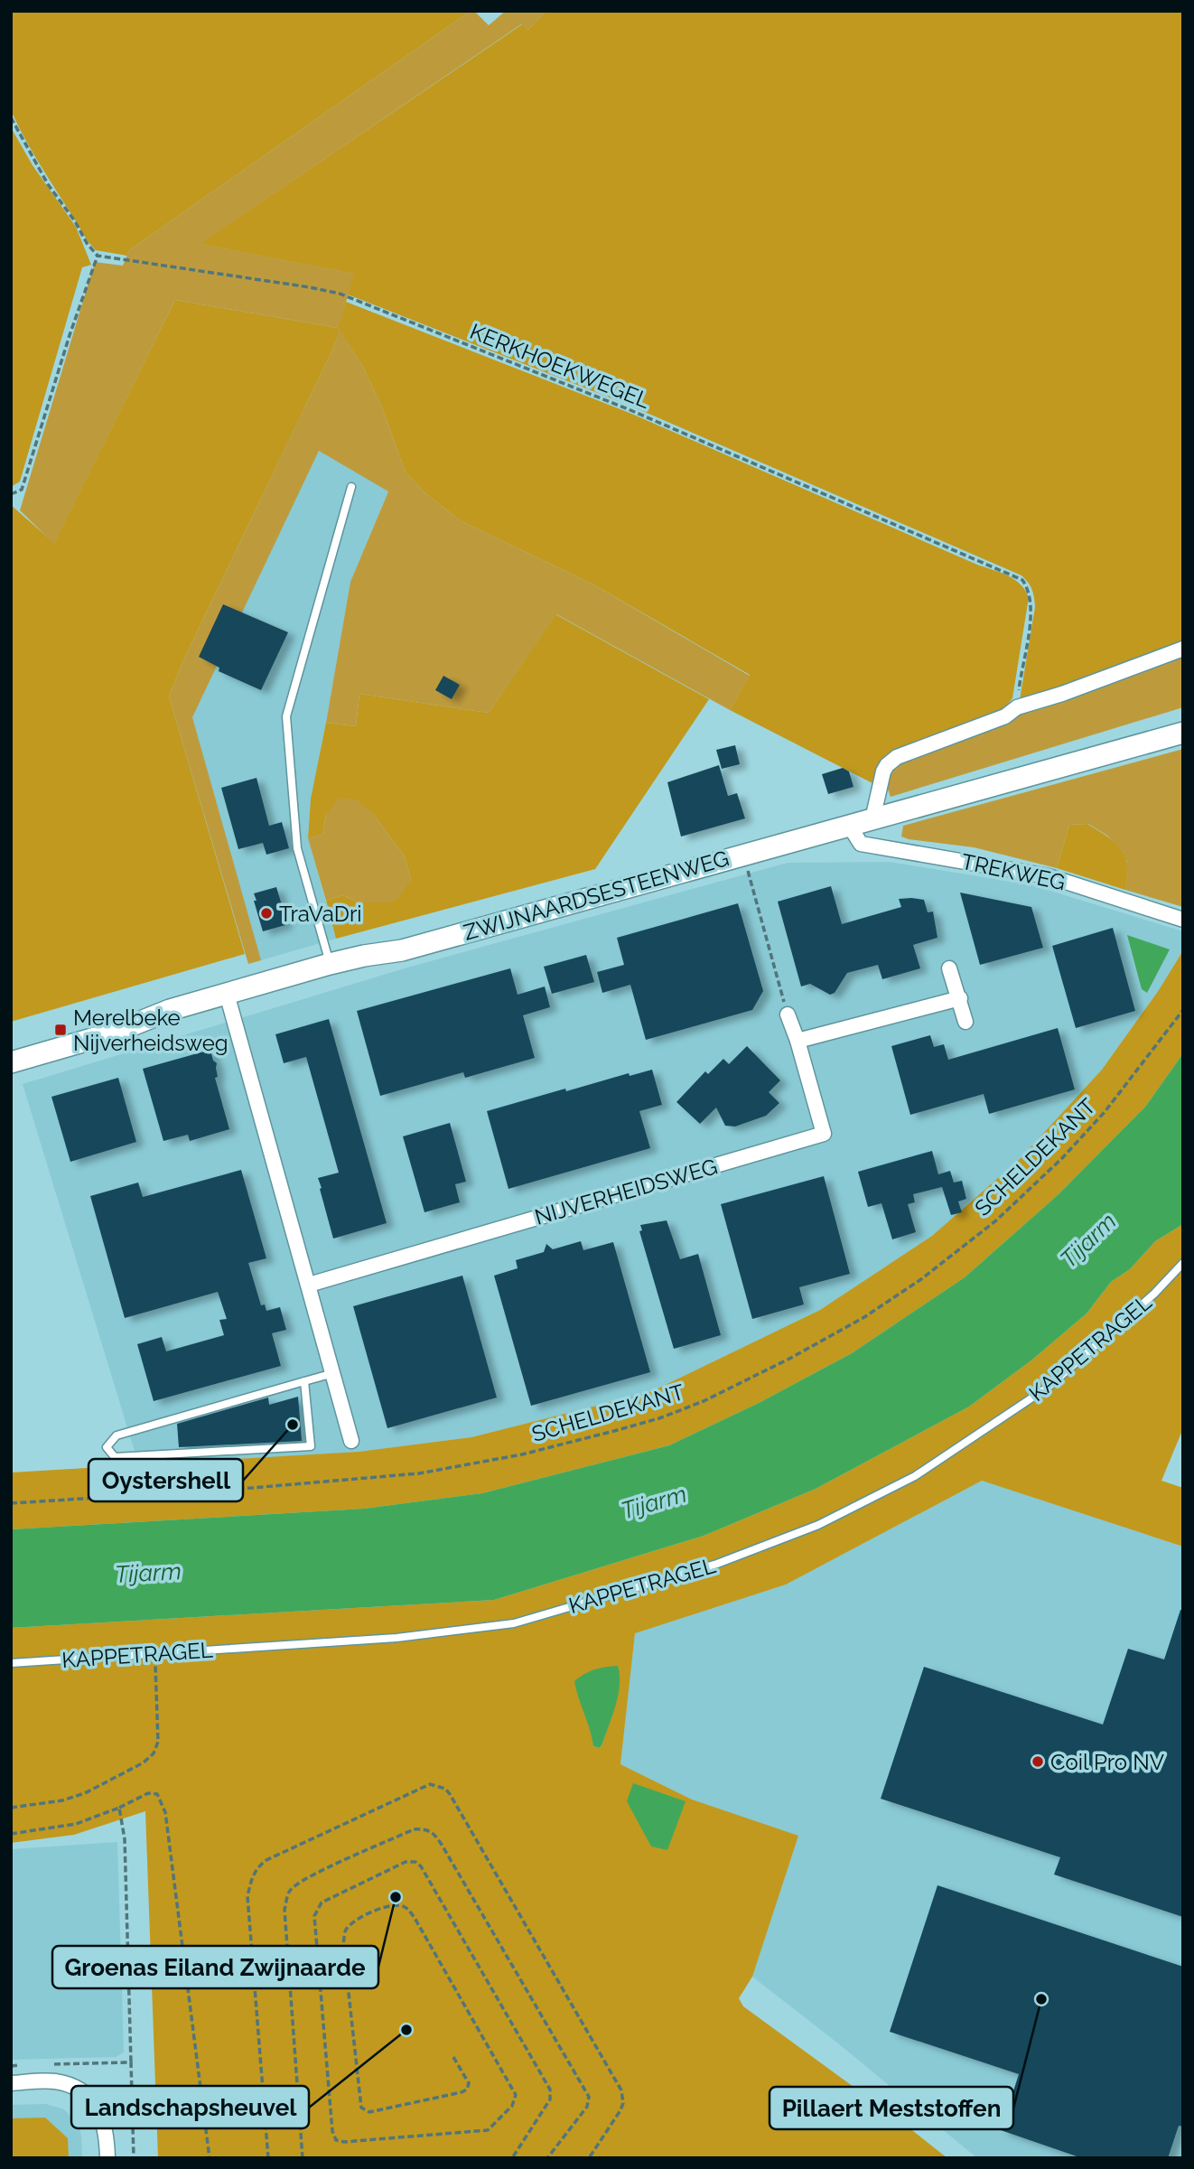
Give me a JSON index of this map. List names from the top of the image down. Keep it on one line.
{"streets":{"main road":["ZWIJNAARDSESTEENWEG"],"street":["TREKWEG","NIJVERHEIDSWEG"],"lane":["KAPPETRAGEL"],"path":["KERKHOEKWEGEL","SCHELDEKANT"]},"crossings":[["TREKWEG","ZWIJNAARDSESTEENWEG"]],"water":["Tijarm"],"places":{"other":["TraVaDri","Oystershell","Coil Pro NV","Groenas Eiland Zwijnaarde","Pillaert Meststoffen","Landschapsheuvel"],"transit":["Merelbeke Nijverheidsweg"]}}
